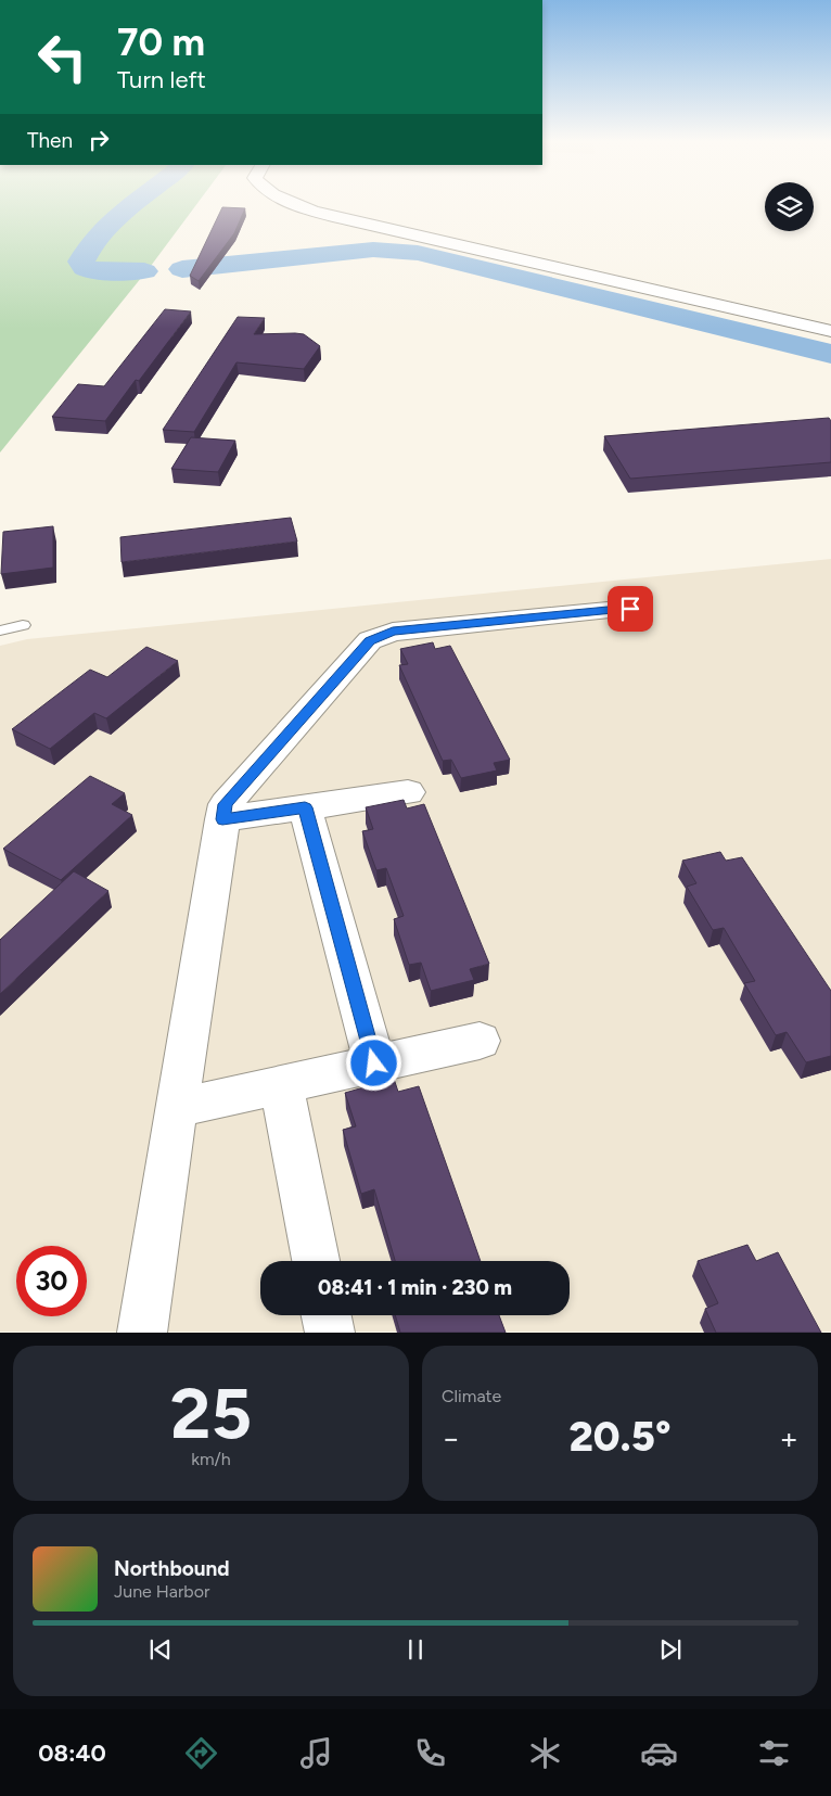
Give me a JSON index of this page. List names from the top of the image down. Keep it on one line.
{"page":{"turn":["70 m","Turn left"],"then":"Then","limit":"30","trip":"08:41 · 1 min · 230 m","tile":[["25","km/h"],"Climate"],"heat":["−","20.5°","+"],"song":["Northbound","June Harbor"],"tabs":"08:40"}}
